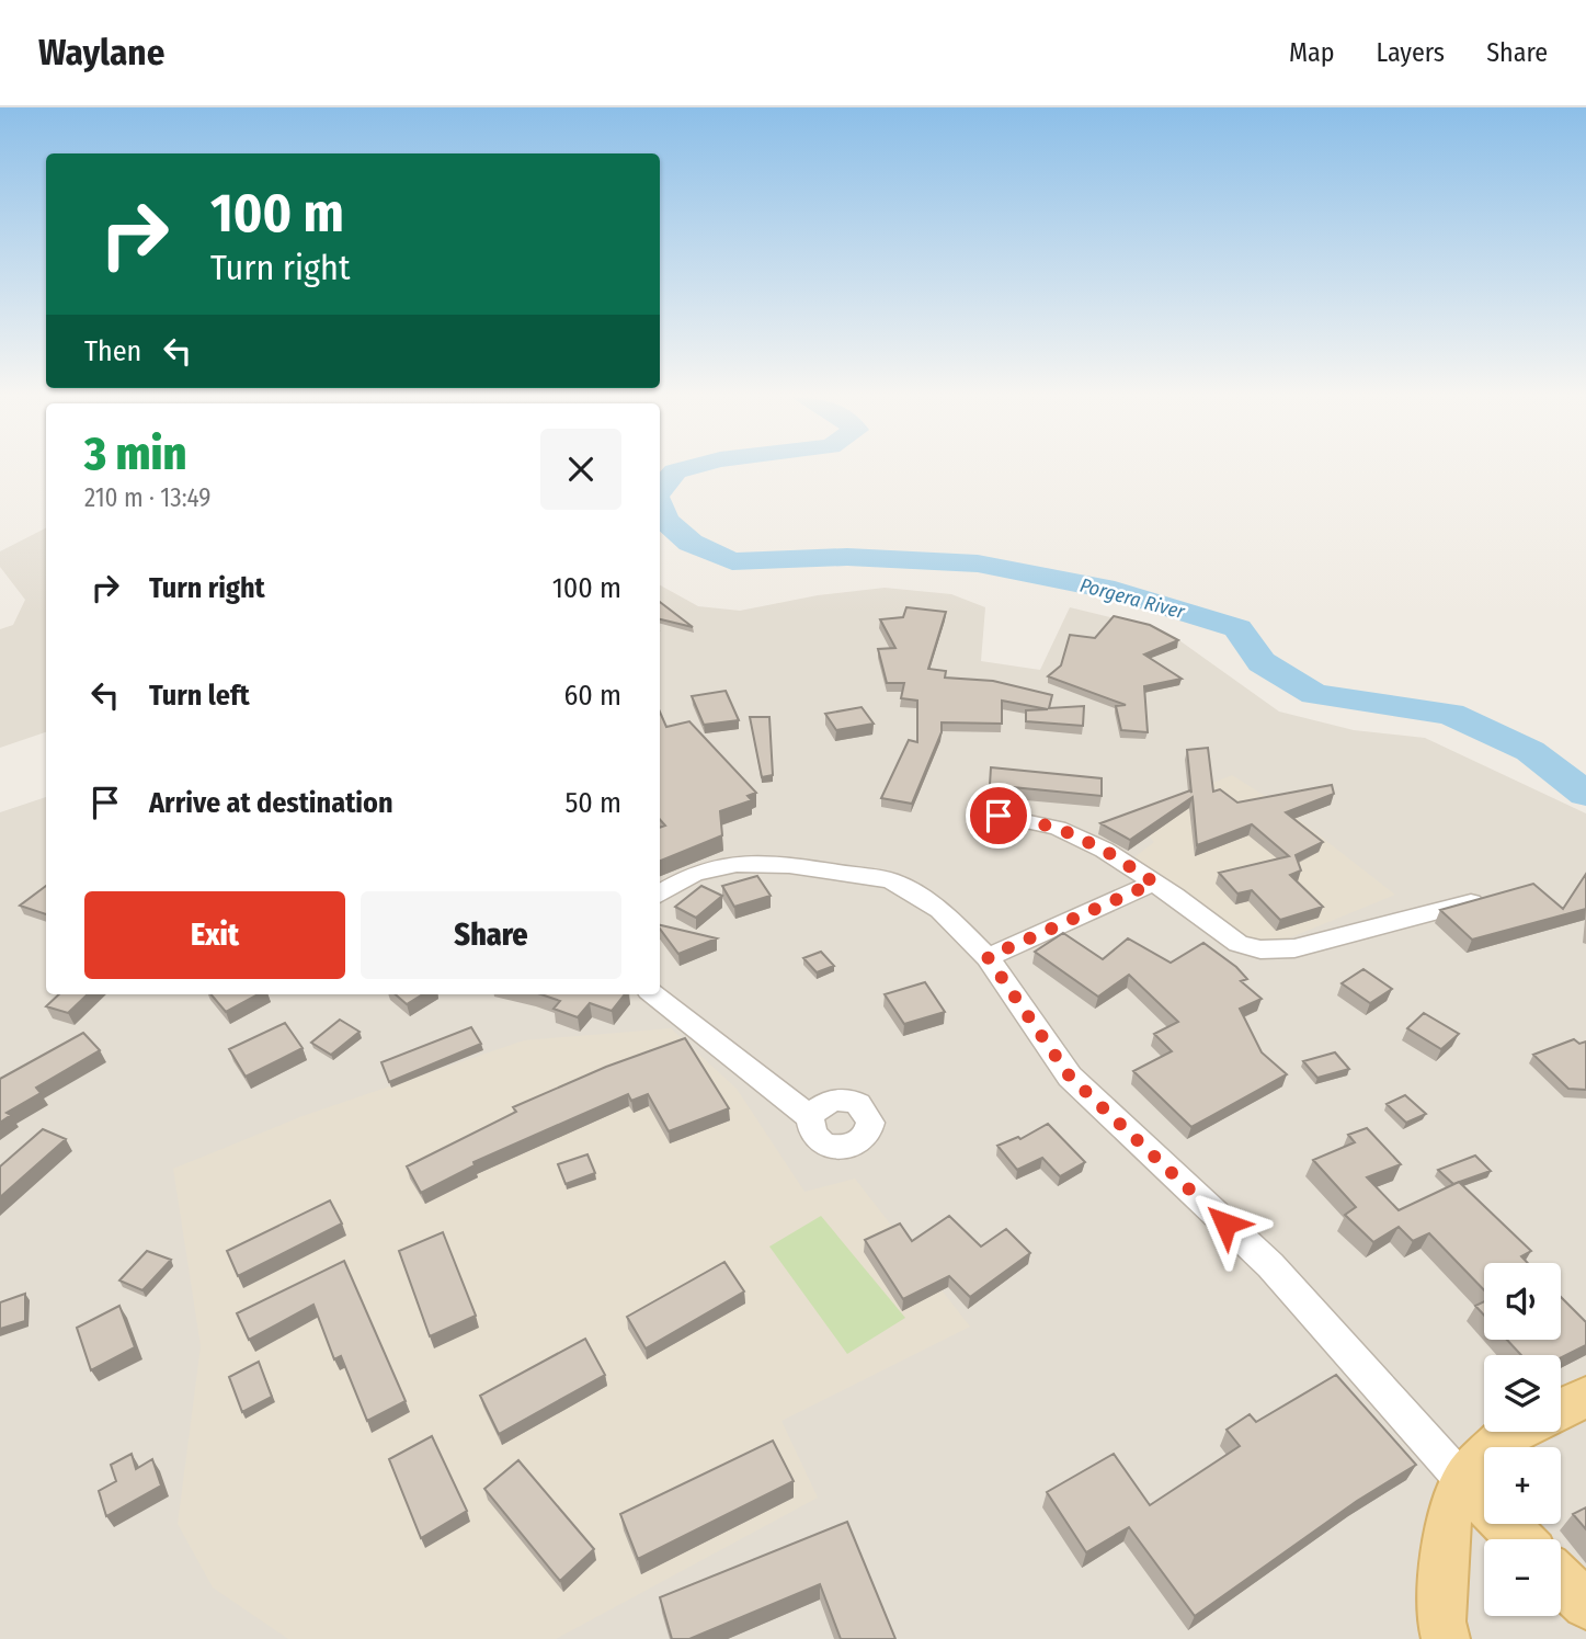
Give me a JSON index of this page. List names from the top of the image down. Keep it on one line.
{"water":["Porgera River"],"page":{"header":"Waylane","nav":["Map","Layers","Share"],"turn":["100 m","Turn right"],"then":"Then","heading":["3 min","210 m · 13:49"],"list":[{"name":"Turn right","value":"100 m"},{"name":"Turn left","value":"60 m"},{"name":"Arrive at destination","value":"50 m"}],"buttons":["Exit","Share"],"map_buttons":["+","−"]}}
